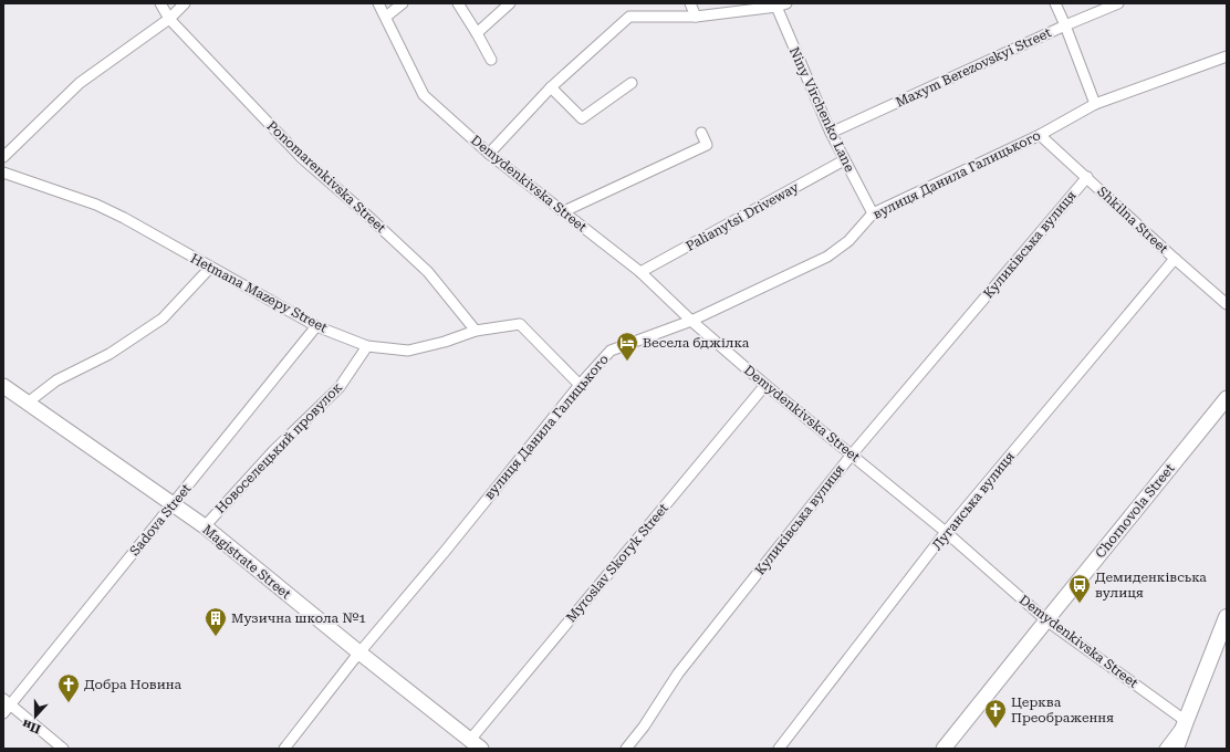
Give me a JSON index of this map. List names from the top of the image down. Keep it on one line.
{"streets":{"street":["Maxym Berezovskyi Street","Niny Virchenko Lane","вулиця Данила Галицького","Ponomarenkivska Street","Demydenkivska Street","Palianytsi Driveway","Shkilna Street","Куликівська вулиця","Hetmana Mazepy Street","Новоселецький провулок","Луганська вулиця","Chornovola Street","Sadova Street","Magistrate Street","Myroslav Skoryk Street"]},"crossings":[["Maxym Berezovskyi Street","Niny Virchenko Lane"],["Niny Virchenko Lane","вулиця Данила Галицького"],["Niny Virchenko Lane","Palianytsi Driveway"],["вулиця Данила Галицького","Demydenkivska Street"],["вулиця Данила Галицького","Shkilna Street"],["вулиця Данила Галицького","Hetmana Mazepy Street"],["вулиця Данила Галицького","Magistrate Street"],["Ponomarenkivska Street","Hetmana Mazepy Street"],["Demydenkivska Street","Palianytsi Driveway"],["Demydenkivska Street","Куликівська вулиця"],["Demydenkivska Street","Луганська вулиця"],["Demydenkivska Street","Chornovola Street"],["Demydenkivska Street","Myroslav Skoryk Street"],["Shkilna Street","Куликівська вулиця"],["Shkilna Street","Луганська вулиця"],["Hetmana Mazepy Street","Новоселецький провулок"],["Hetmana Mazepy Street","Sadova Street"],["Новоселецький провулок","Magistrate Street"],["Sadova Street","Magistrate Street"],["Magistrate Street","Myroslav Skoryk Street"]],"places":{"hotel":["Весела бджілка"],"bus stop":["Демиденківська вулиця"],"building":["Музична школа №1"],"church":["Добра Новина","Церква Преображення"]},"north":"bottom"}
